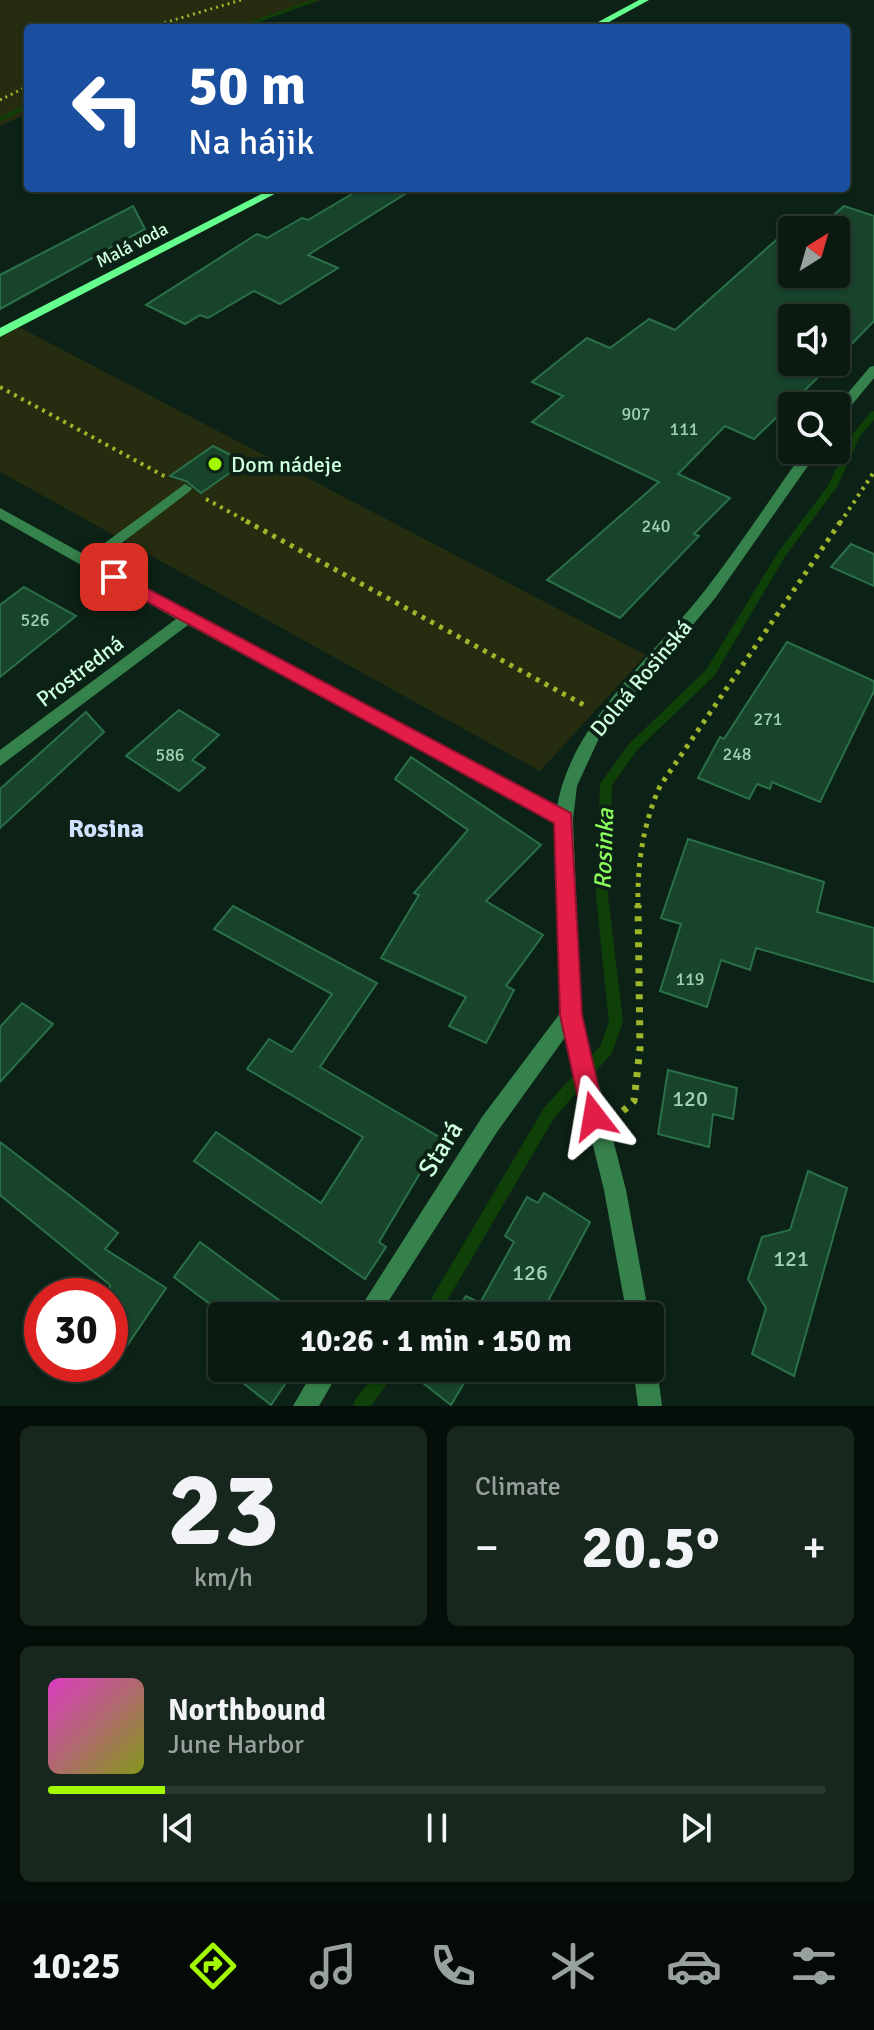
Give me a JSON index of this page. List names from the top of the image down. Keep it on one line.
{"streets":{"street":["Malá voda","Prostredná","Dolná Rosinská","Stará"]},"crossings":[["Dolná Rosinská","Stará"]],"districts":["Rosina"],"water":["Rosinka"],"places":["Dom nádeje"],"house_numbers":["907","111","240","526","271","248","586","119","120","121","126"],"north":"top right","page":{"turn":["50 m","Na hájik"],"limit":"30","trip":"10:26 · 1 min · 150 m","tile":[["23","km/h"],"Climate"],"heat":["−","20.5°","+"],"song":["Northbound","June Harbor"],"tabs":"10:25"}}
